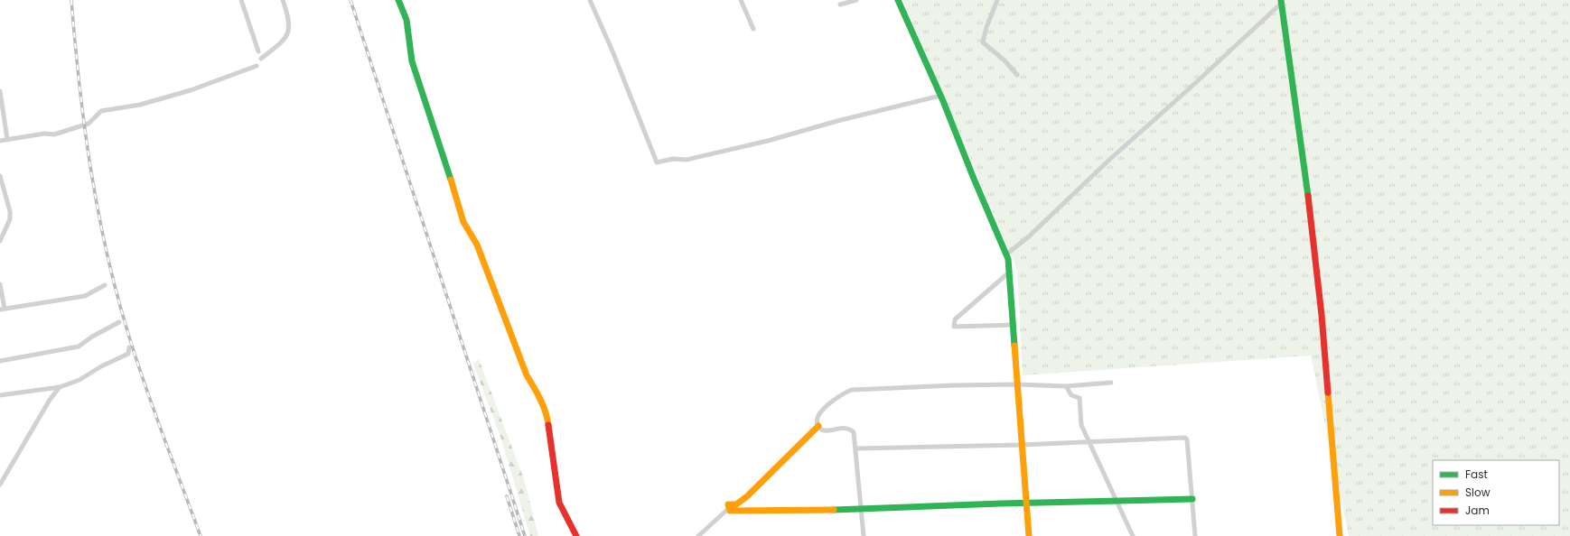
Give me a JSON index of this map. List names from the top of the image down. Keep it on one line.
{"legend":["Fast","Slow","Jam"]}
